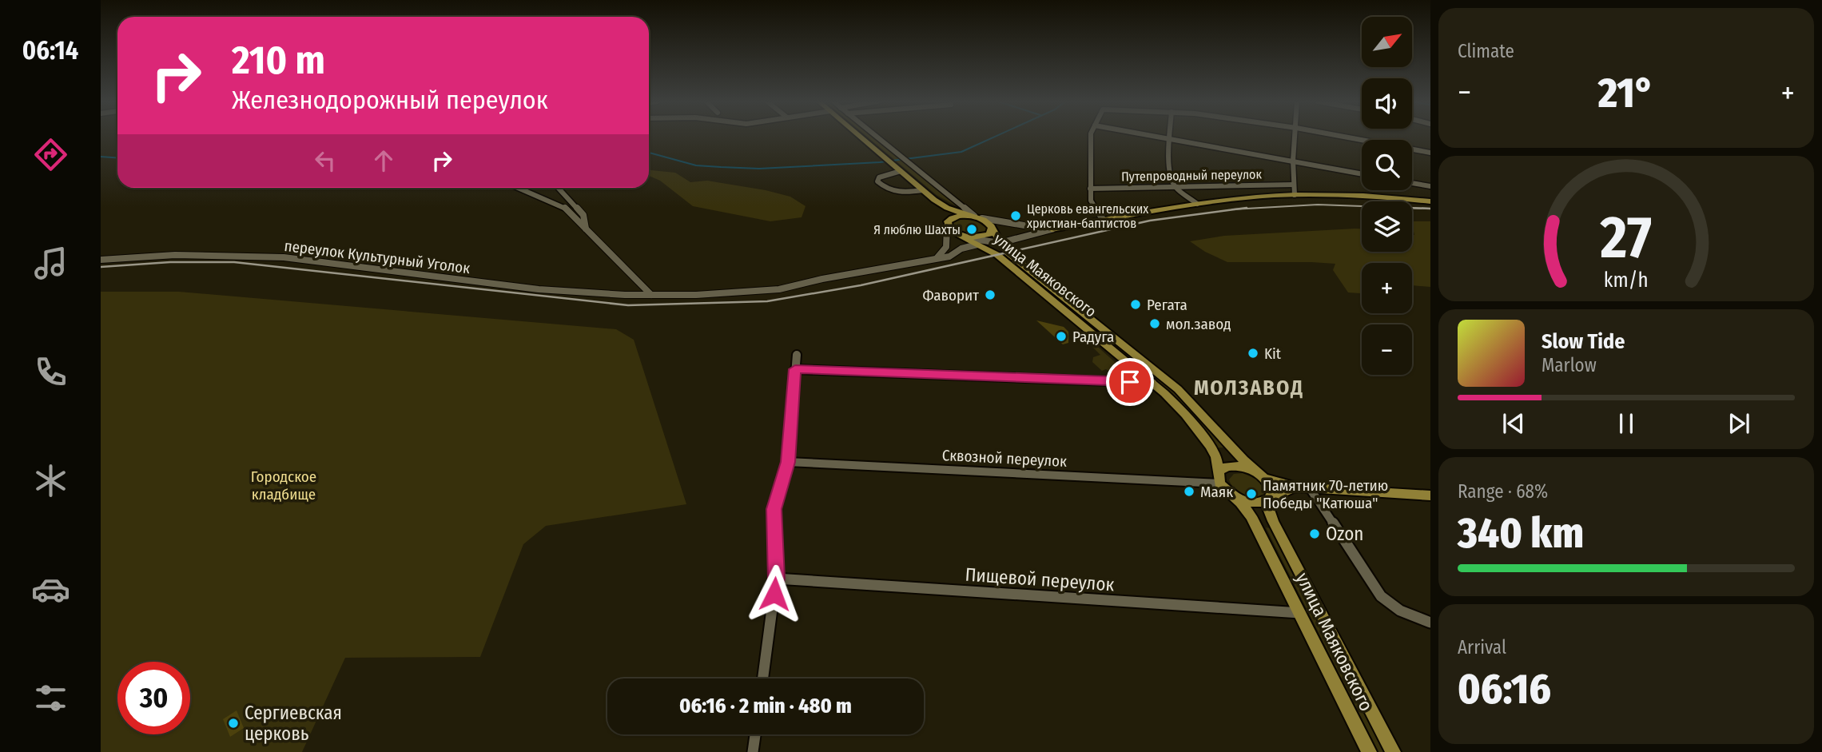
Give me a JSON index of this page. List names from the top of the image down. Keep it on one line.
{"streets":{"main road":["улица Маяковского"],"street":["Путепроводный переулок","переулок Культурный Уголок","Сквозной переулок","Пищевой переулок"]},"crossings":[["переулок Культурный Уголок","улица Маяковского"],["улица Маяковского","Сквозной переулок"],["улица Маяковского","Пищевой переулок"]],"districts":["МОЛЗАВОД"],"parks":["Городское кладбище"],"places":["Церковь евангельских христиан-баптистов","Я люблю Шахты","Фаворит","Регата","мол.завод","Радуга","Kit","Маяк","Памятник 70-летию Победы \"Катюша\"","Ozon","Сергиевская церковь"],"north":"top right","page":{"tabs":"06:14","tile":["Climate",["Range · 68%","340 km"],["Arrival","06:16"]],"map_buttons":["+","−"],"turn":["210 m","Железнодорожный переулок"],"heat":["−","21°","+"],"song":["Slow Tide","Marlow"],"limit":"30","trip":"06:16 · 2 min · 480 m","gauge":["27","km/h"]}}
